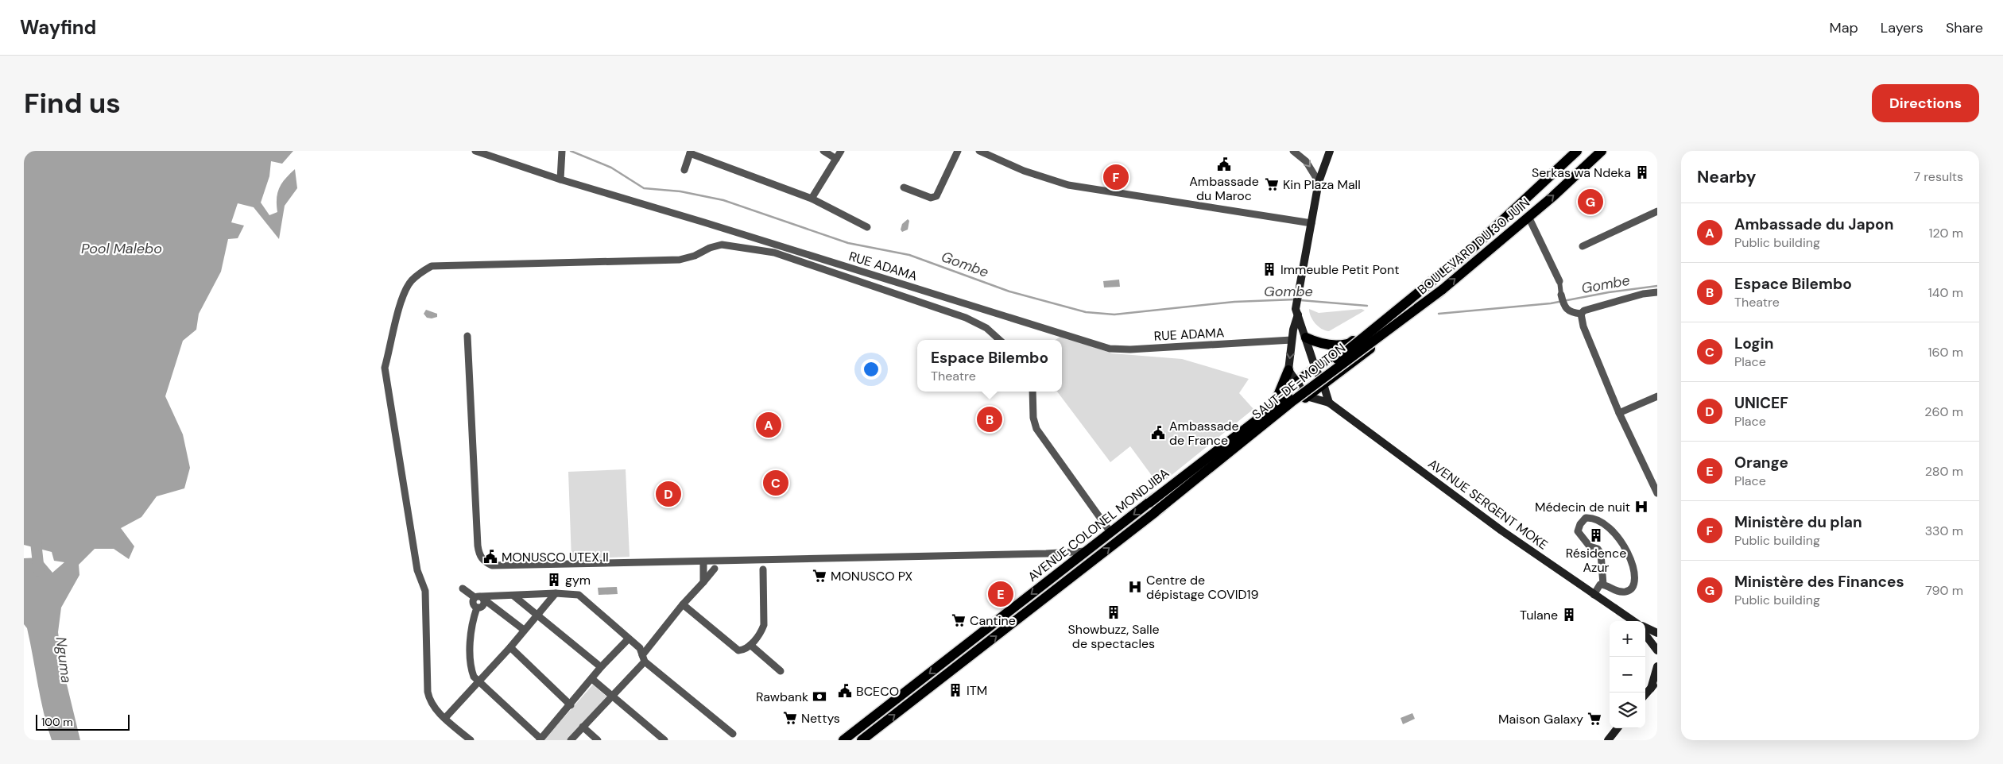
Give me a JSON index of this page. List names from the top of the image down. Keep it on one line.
{"streets":{"main road":["BOULEVARD DU 30 JUIN","SAUT-DE-MOUTON","AVENUE SERGENT MOKE","AVENUE COLONEL MONDJIBA"],"street":["RUE ADAMA"]},"crossings":[["BOULEVARD DU 30 JUIN","SAUT-DE-MOUTON"],["BOULEVARD DU 30 JUIN","AVENUE COLONEL MONDJIBA"],["SAUT-DE-MOUTON","AVENUE COLONEL MONDJIBA"]],"water":["Pool Malebo","Gombe","Nguma"],"places":{"public building":["Ambassade du Maroc","Ambassade de France","MONUSCO UTEX II","BCECO"],"building":["Serkas wa Ndeka","Immeuble Petit Pont","Résidence Azur","gym","Showbuzz, Salle de spectacles","Tulane","ITM"],"supermarket":["Kin Plaza Mall","MONUSCO PX","Cantine","Nettys","Maison Galaxy"],"hospital":["Médecin de nuit","Centre de dépistage COVID19"],"bank":["Rawbank"]},"scale_bar":"100 m","page":{"header":"Wayfind","nav":["Map","Layers","Share"],"buttons":"Directions","title":"Find us","heading":["Nearby","7 results"],"pins":["F","G","B","A","C","D","E"],"list":[{"mark":"A","name":"Ambassade du Japon","note":"Public building","value":"120 m"},{"mark":"B","name":"Espace Bilembo","note":"Theatre","value":"140 m"},{"mark":"C","name":"Login","note":"Place","value":"160 m"},{"mark":"D","name":"UNICEF","note":"Place","value":"260 m"},{"mark":"E","name":"Orange","note":"Place","value":"280 m"},{"mark":"F","name":"Ministère du plan","note":"Public building","value":"330 m"},{"mark":"G","name":"Ministère des Finances","note":"Public building","value":"790 m"}],"popup":["Espace Bilembo","Theatre"],"map_buttons":["+","−"],"scale":"100 m"}}
